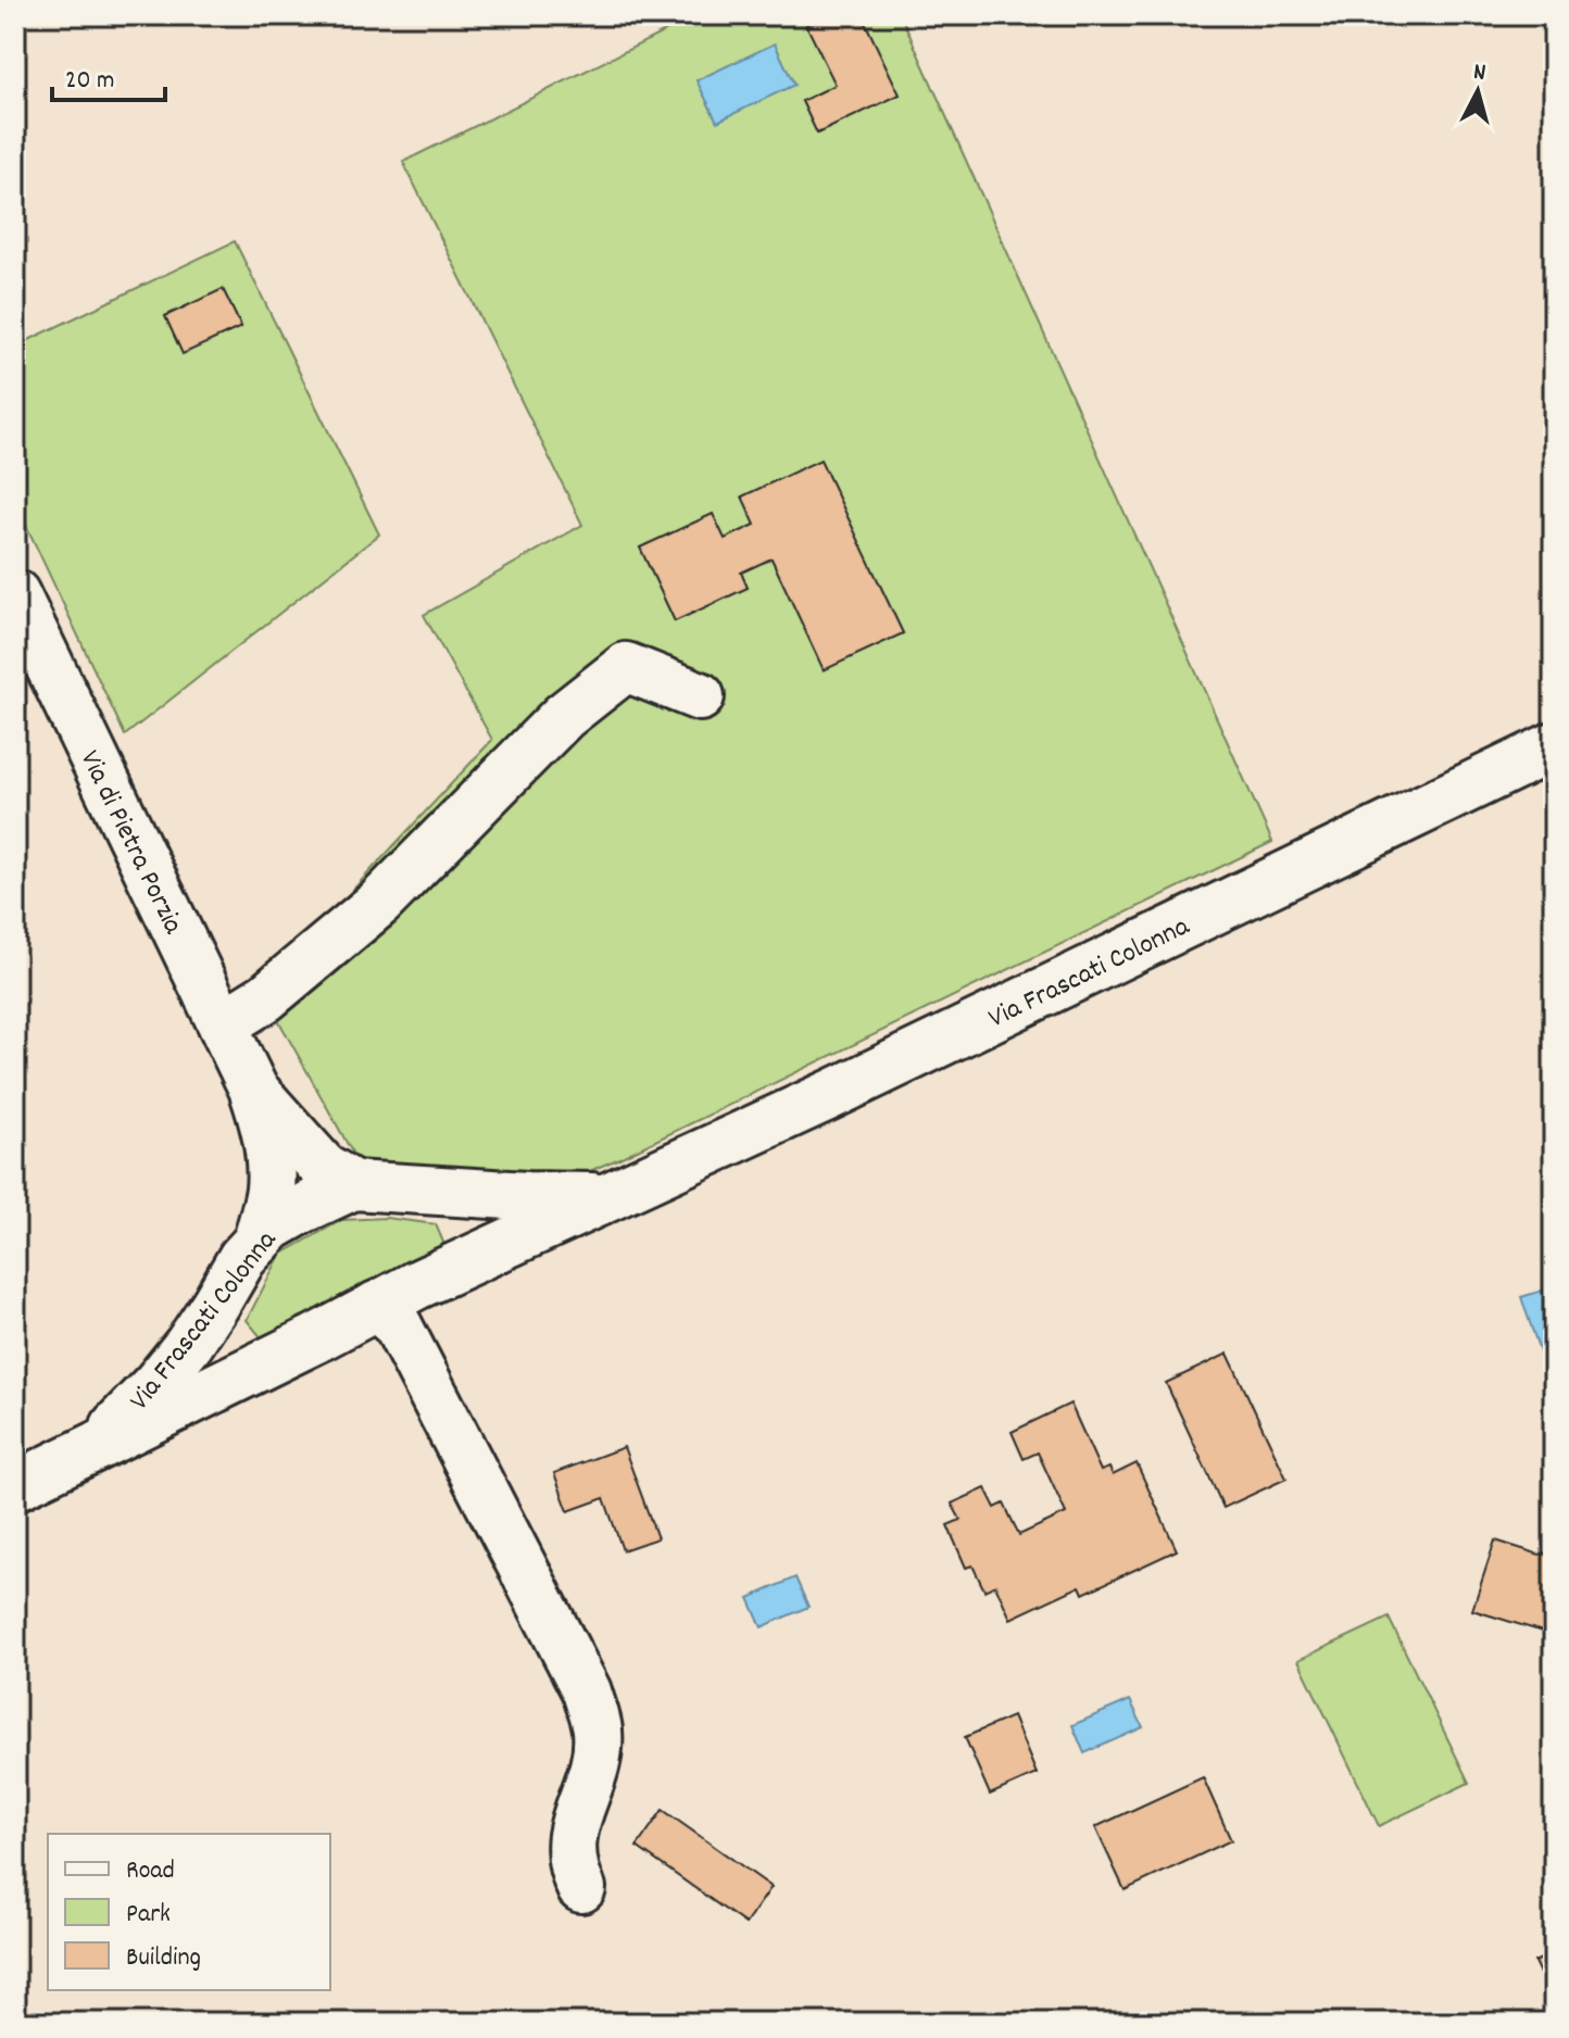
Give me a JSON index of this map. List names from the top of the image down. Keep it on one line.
{"streets":{"street":["Via di Pietra Porzia","Via Frascati Colonna"]},"legend":["Road","Park","Building"],"scale_bar":"20 m","north":"top"}
